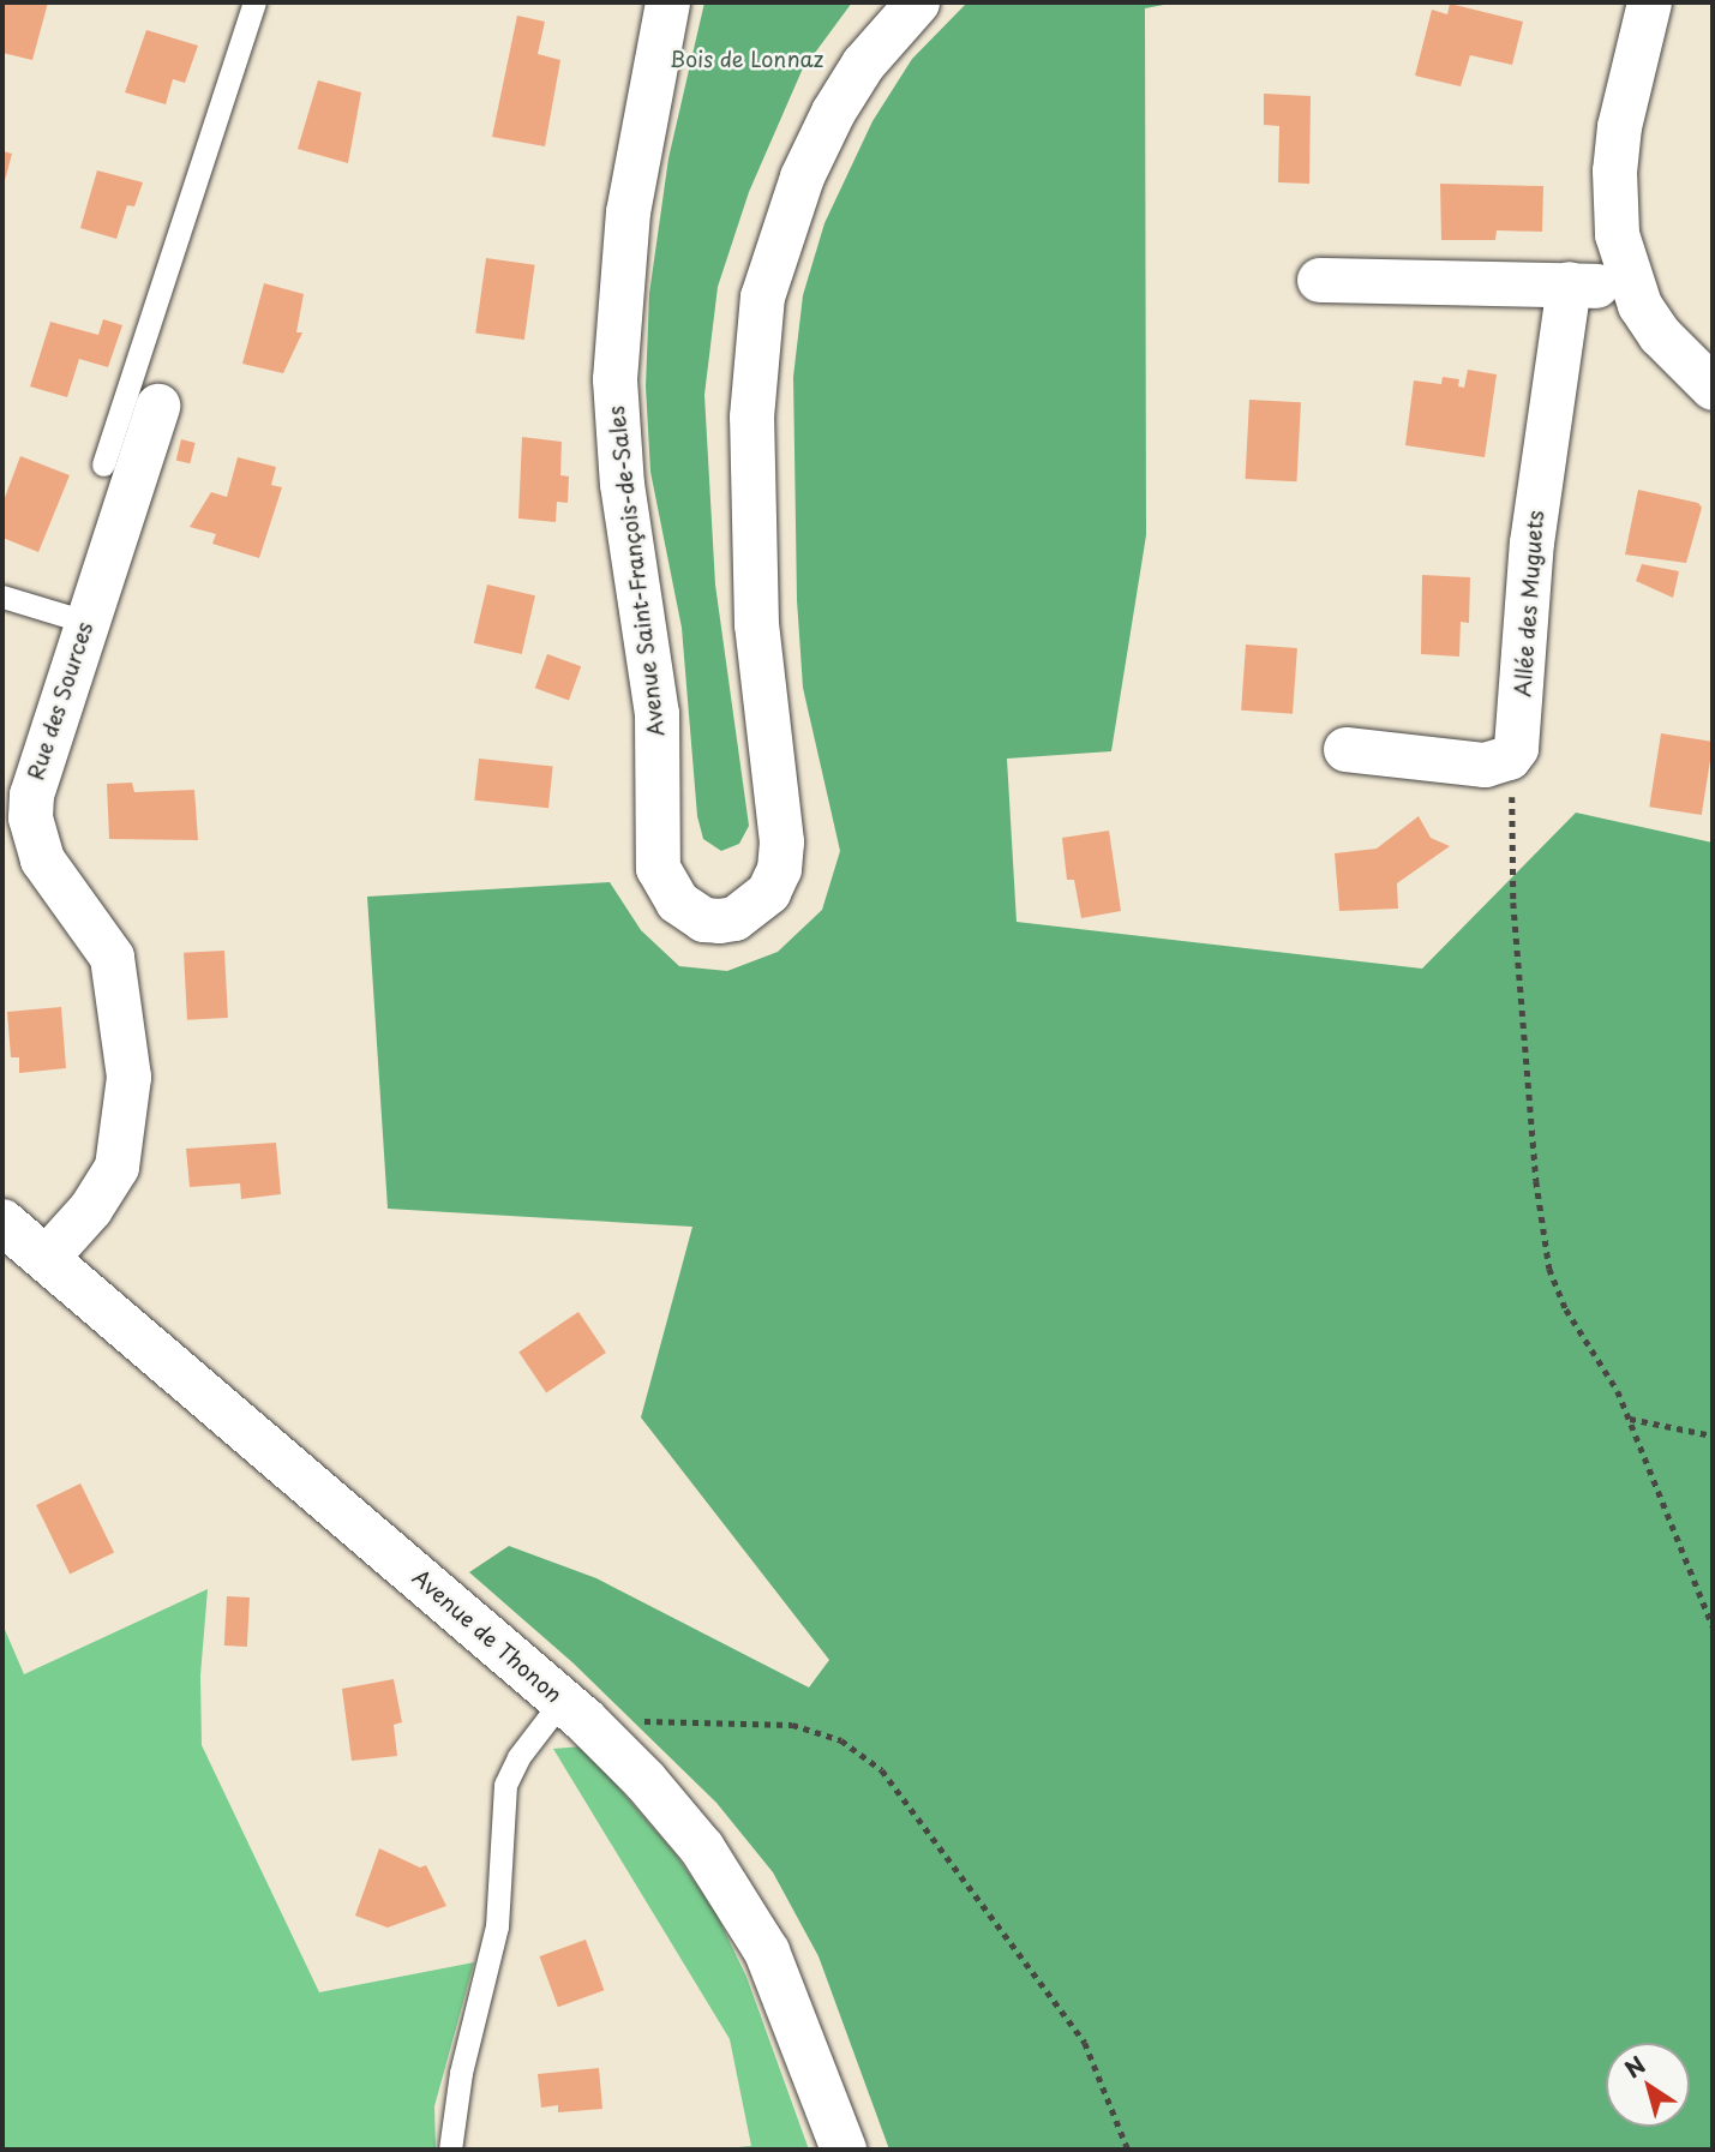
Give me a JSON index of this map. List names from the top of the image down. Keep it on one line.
{"streets":{"main road":["Avenue de Thonon"],"street":["Avenue Saint-François-de-Sales","Allée des Muguets","Rue des Sources"]},"crossings":[["Rue des Sources","Avenue de Thonon"]],"parks":["Bois de Lonnaz"],"north":"top left"}
